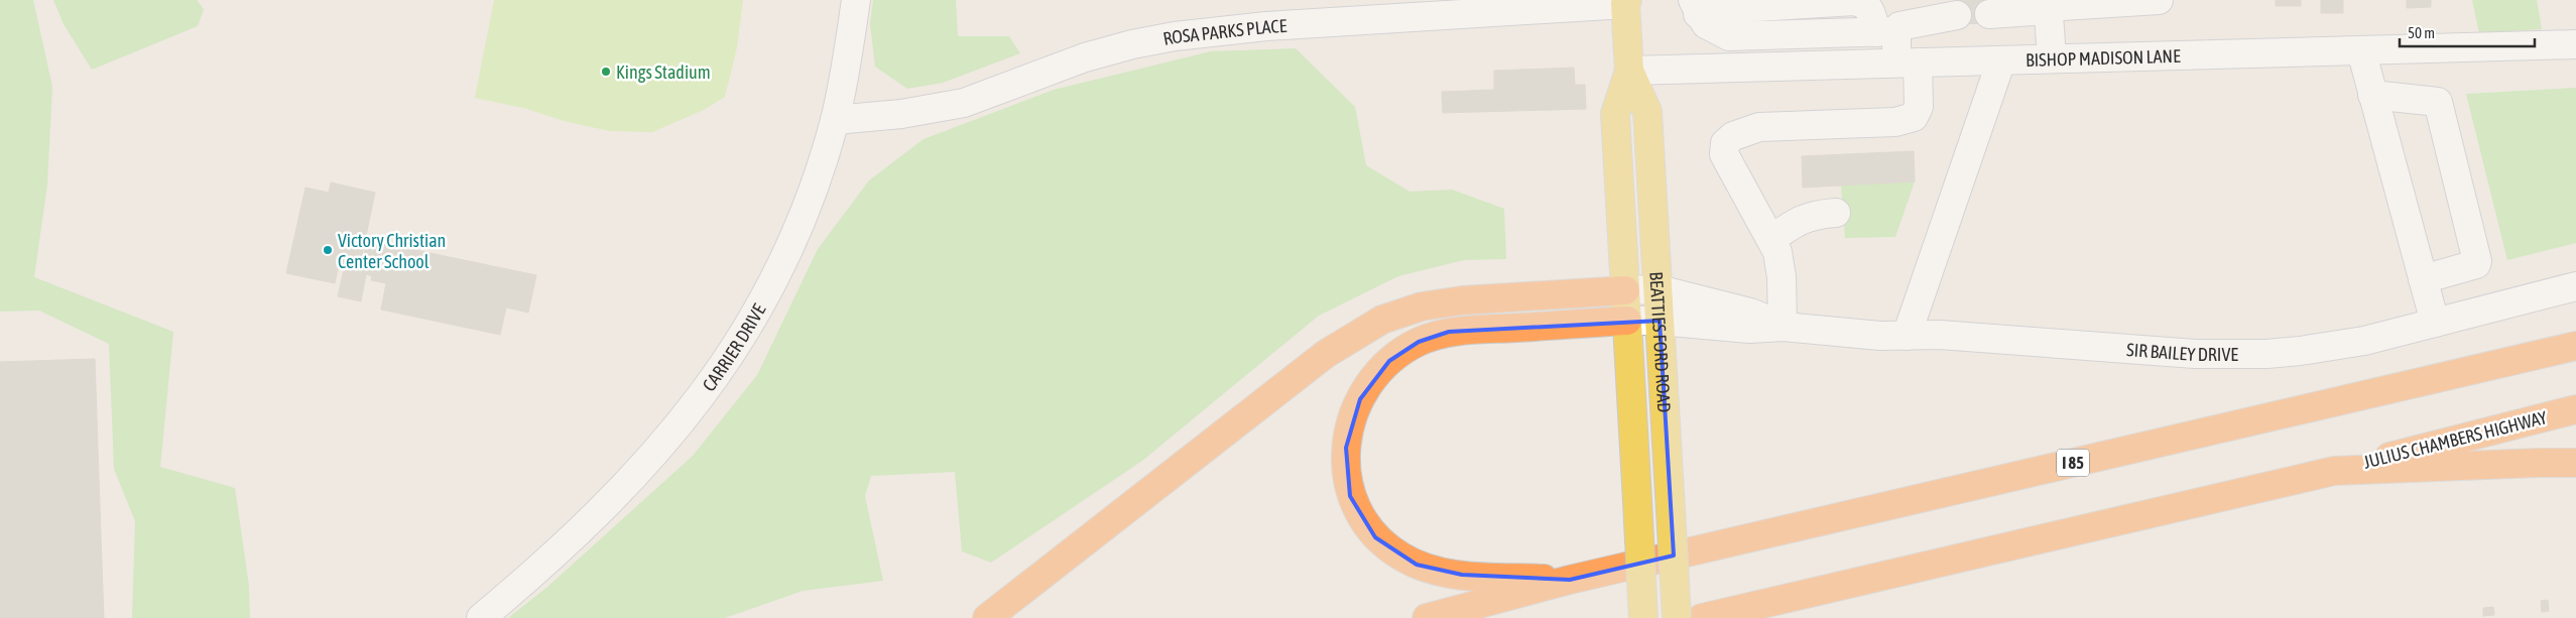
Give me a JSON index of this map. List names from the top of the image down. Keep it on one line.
{"streets":{"highway":["JULIUS CHAMBERS HIGHWAY","I 85"],"main road":["BEATTIES FORD ROAD"],"street":["ROSA PARKS PLACE","BISHOP MADISON LANE","CARRIER DRIVE","SIR BAILEY DRIVE"]},"crossings":[["ROSA PARKS PLACE","BEATTIES FORD ROAD"],["ROSA PARKS PLACE","CARRIER DRIVE"],["BISHOP MADISON LANE","BEATTIES FORD ROAD"],["BEATTIES FORD ROAD","SIR BAILEY DRIVE"]],"places":["Kings Stadium","Victory Christian Center School"],"scale_bar":"50 m"}
